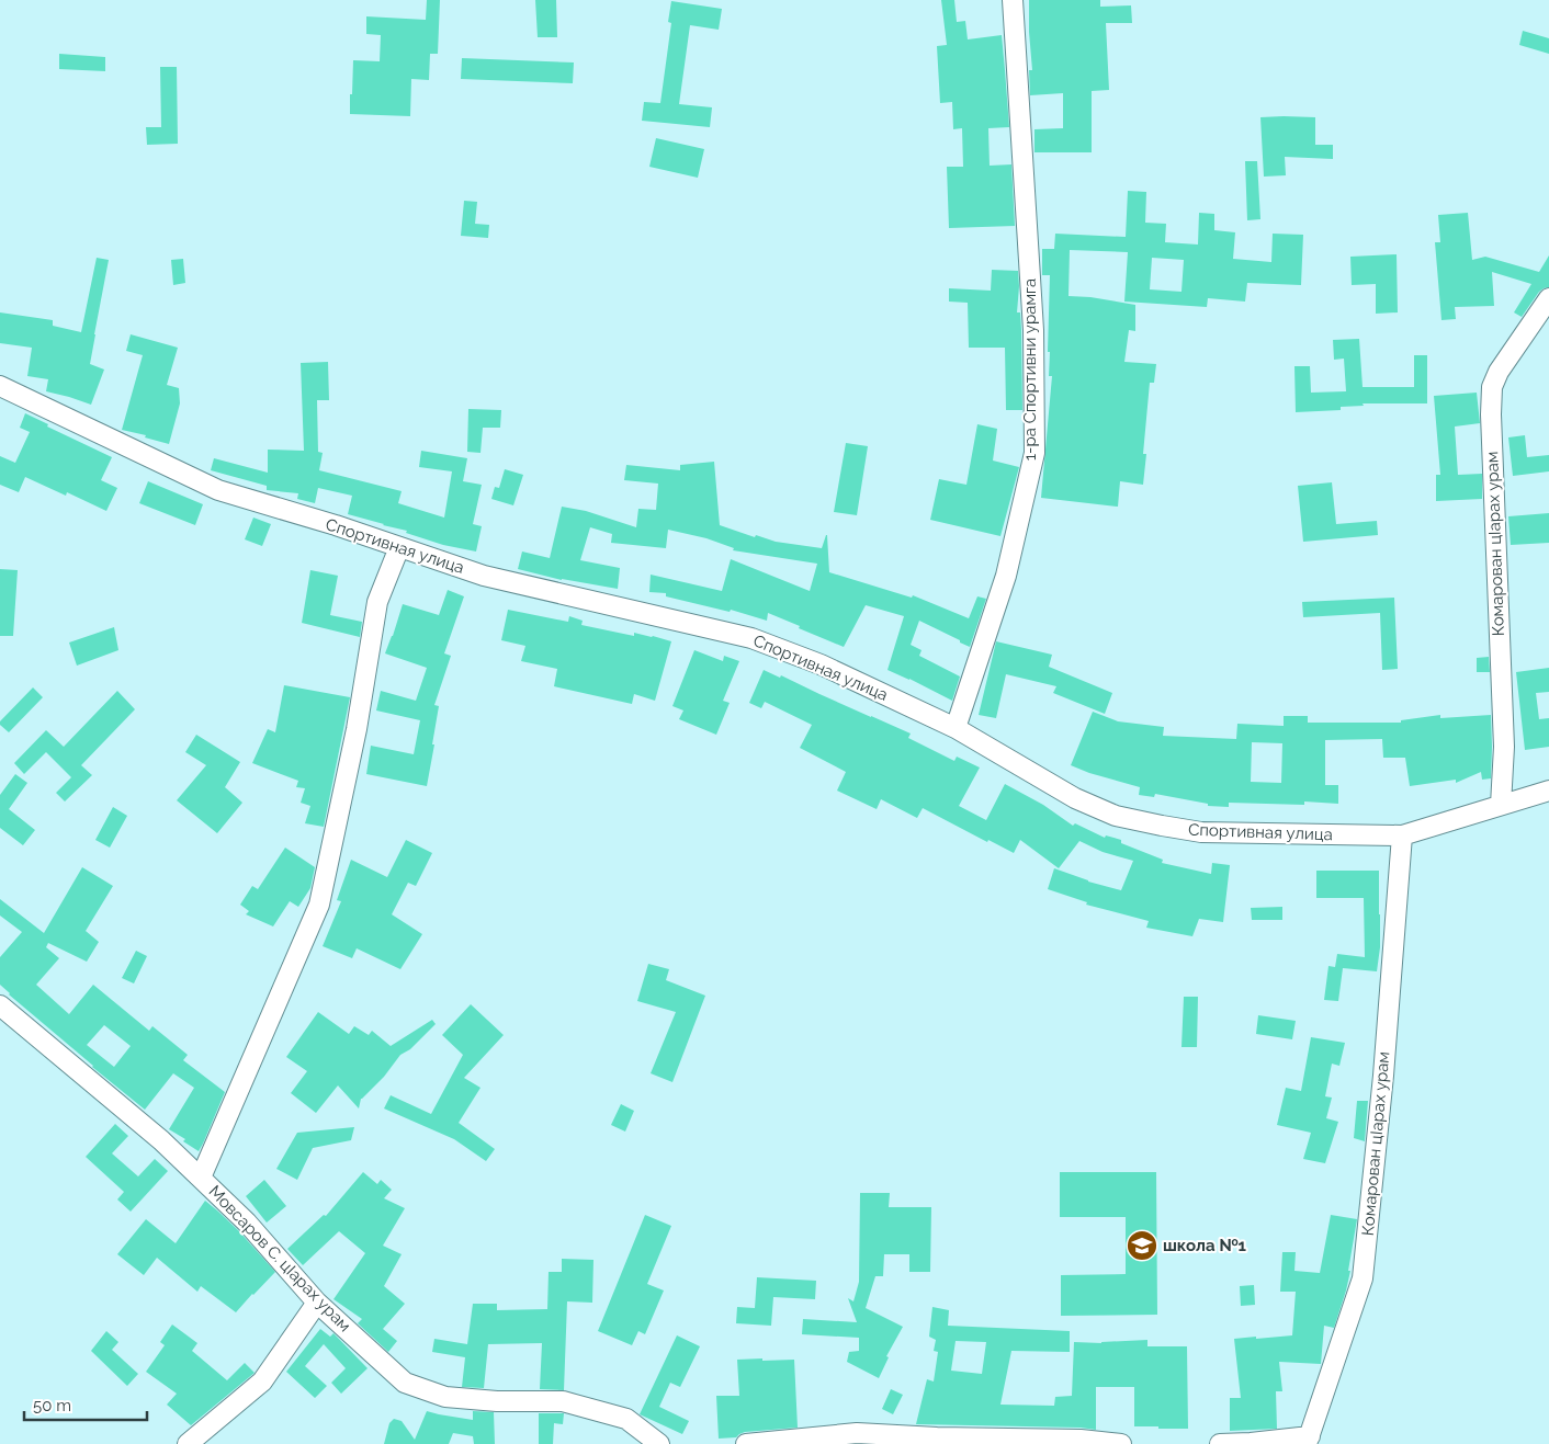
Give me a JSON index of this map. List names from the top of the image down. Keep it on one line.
{"streets":{"street":["1-ра Спортивни урамга","Комарован цIарах урам","Спортивная улица","Мовсаров С. цIарах урам"]},"crossings":[["1-ра Спортивни урамга","Спортивная улица"],["Комарован цIарах урам","Спортивная улица"]],"places":{"school or university":["школа №1"]},"scale_bar":"50 m"}
